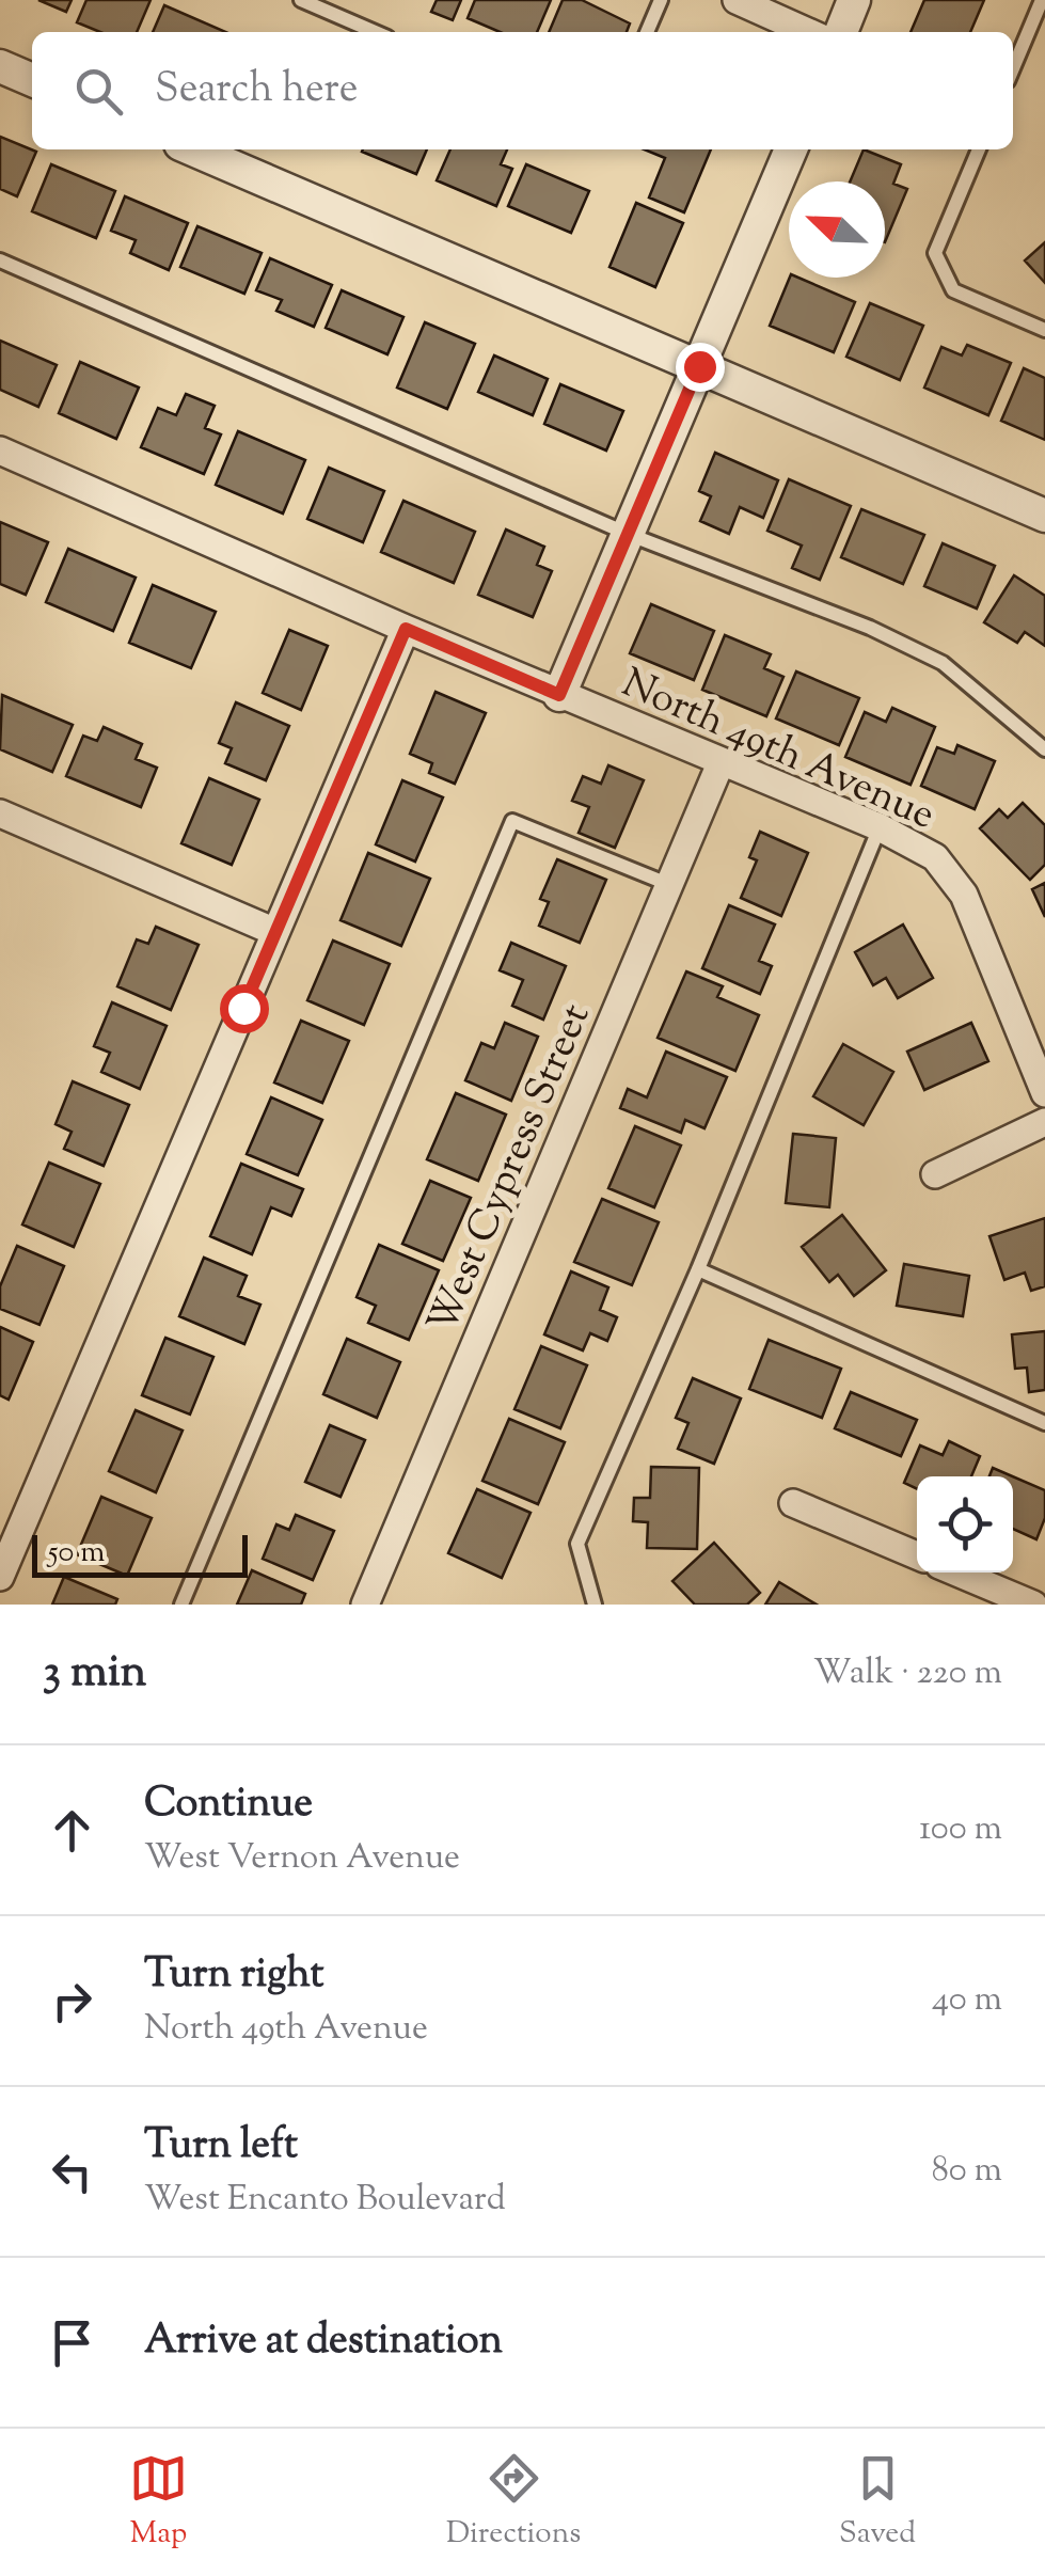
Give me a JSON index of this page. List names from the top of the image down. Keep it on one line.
{"streets":{"street":["North 49th Avenue","West Cypress Street"]},"crossings":[["North 49th Avenue","West Cypress Street"]],"scale_bar":"50 m","north":"top left","page":{"search":"Search here","scale":"50 m","heading":["3 min","Walk · 220 m"],"list":[["Continue","West Vernon Avenue","100 m"],["Turn right","North 49th Avenue","40 m"],["Turn left","West Encanto Boulevard","80 m"],"Arrive at destination"],"nav":["Map","Directions","Saved"]}}
